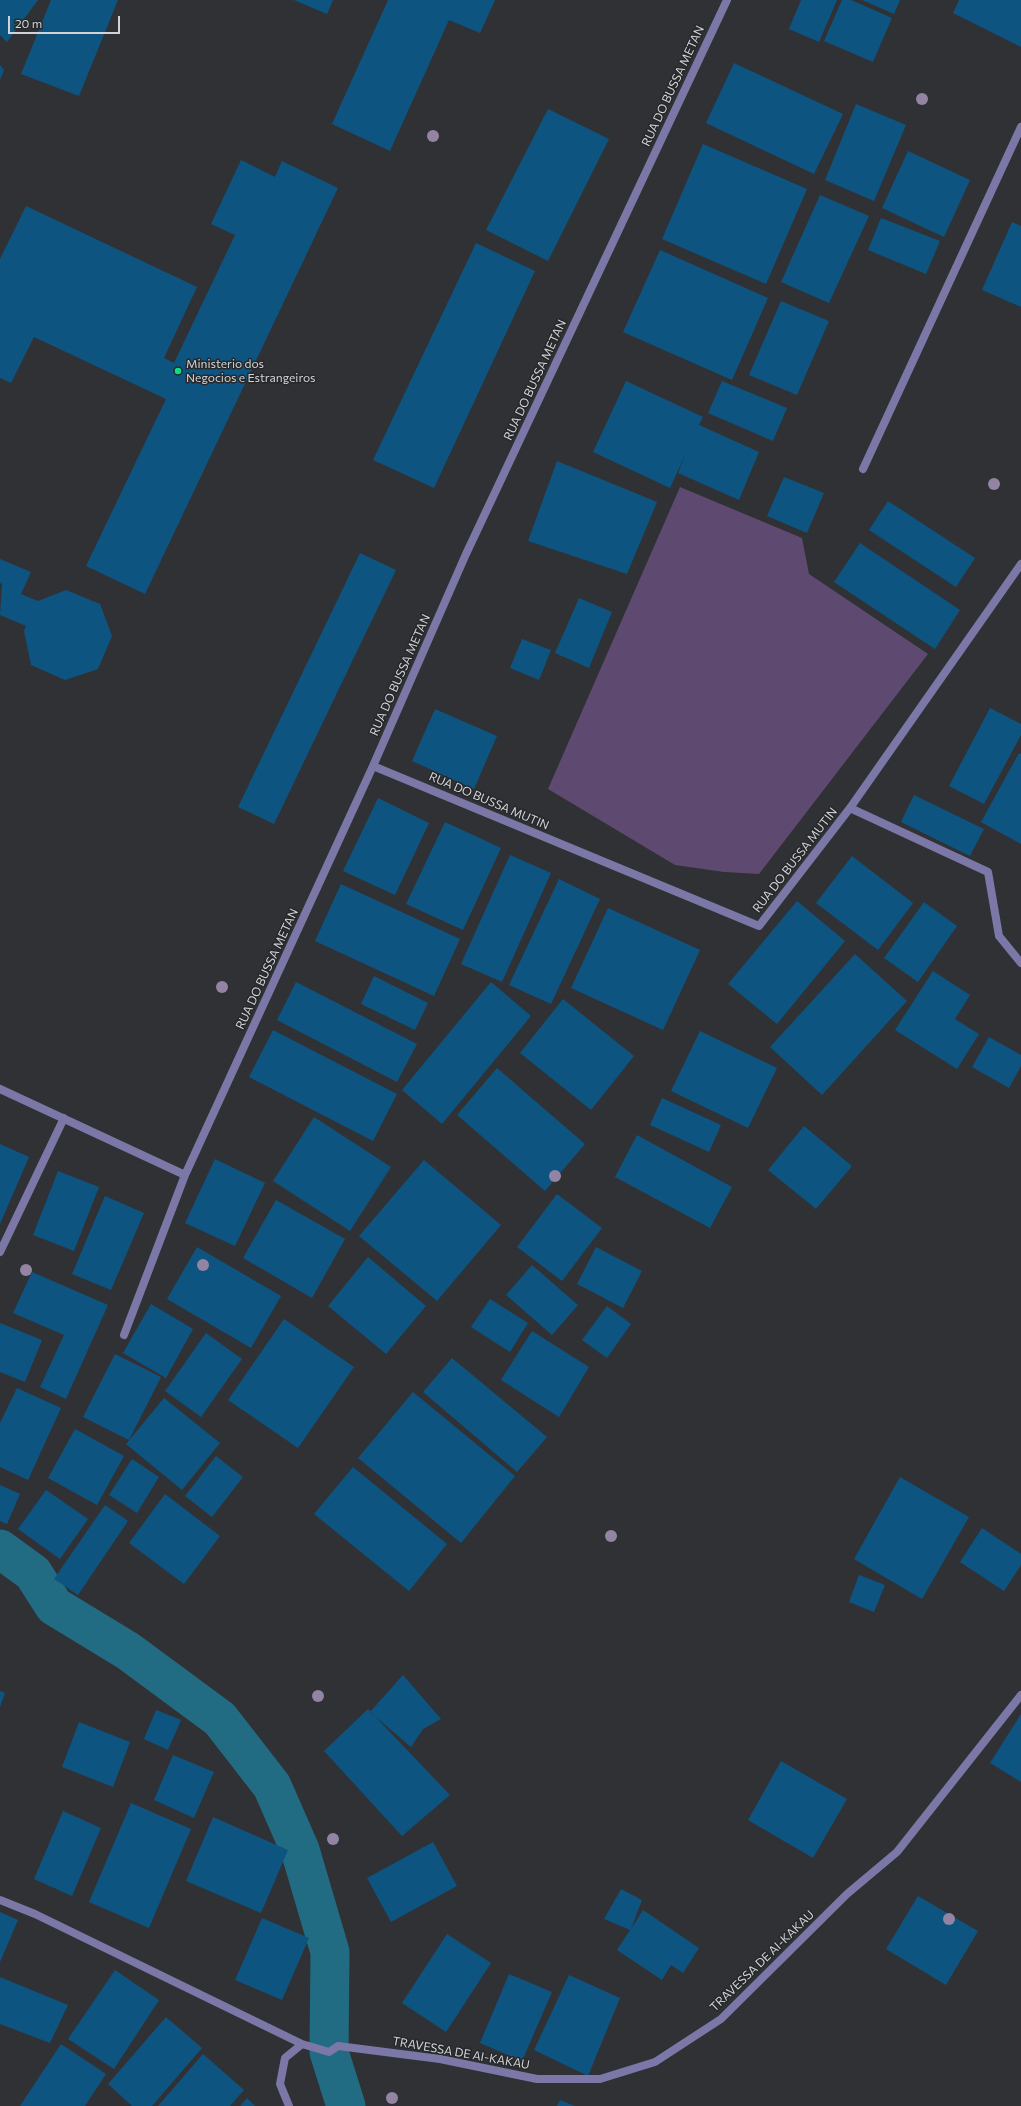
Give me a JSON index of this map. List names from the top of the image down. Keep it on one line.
{"streets":{"street":["RUA DO BUSSA METAN","RUA DO BUSSA MUTIN","TRAVESSA DE AI-KAKAU"]},"crossings":[["RUA DO BUSSA METAN","RUA DO BUSSA MUTIN"]],"places":["Ministerio dos Negocios e Estrangeiros"],"scale_bar":"20 m"}
